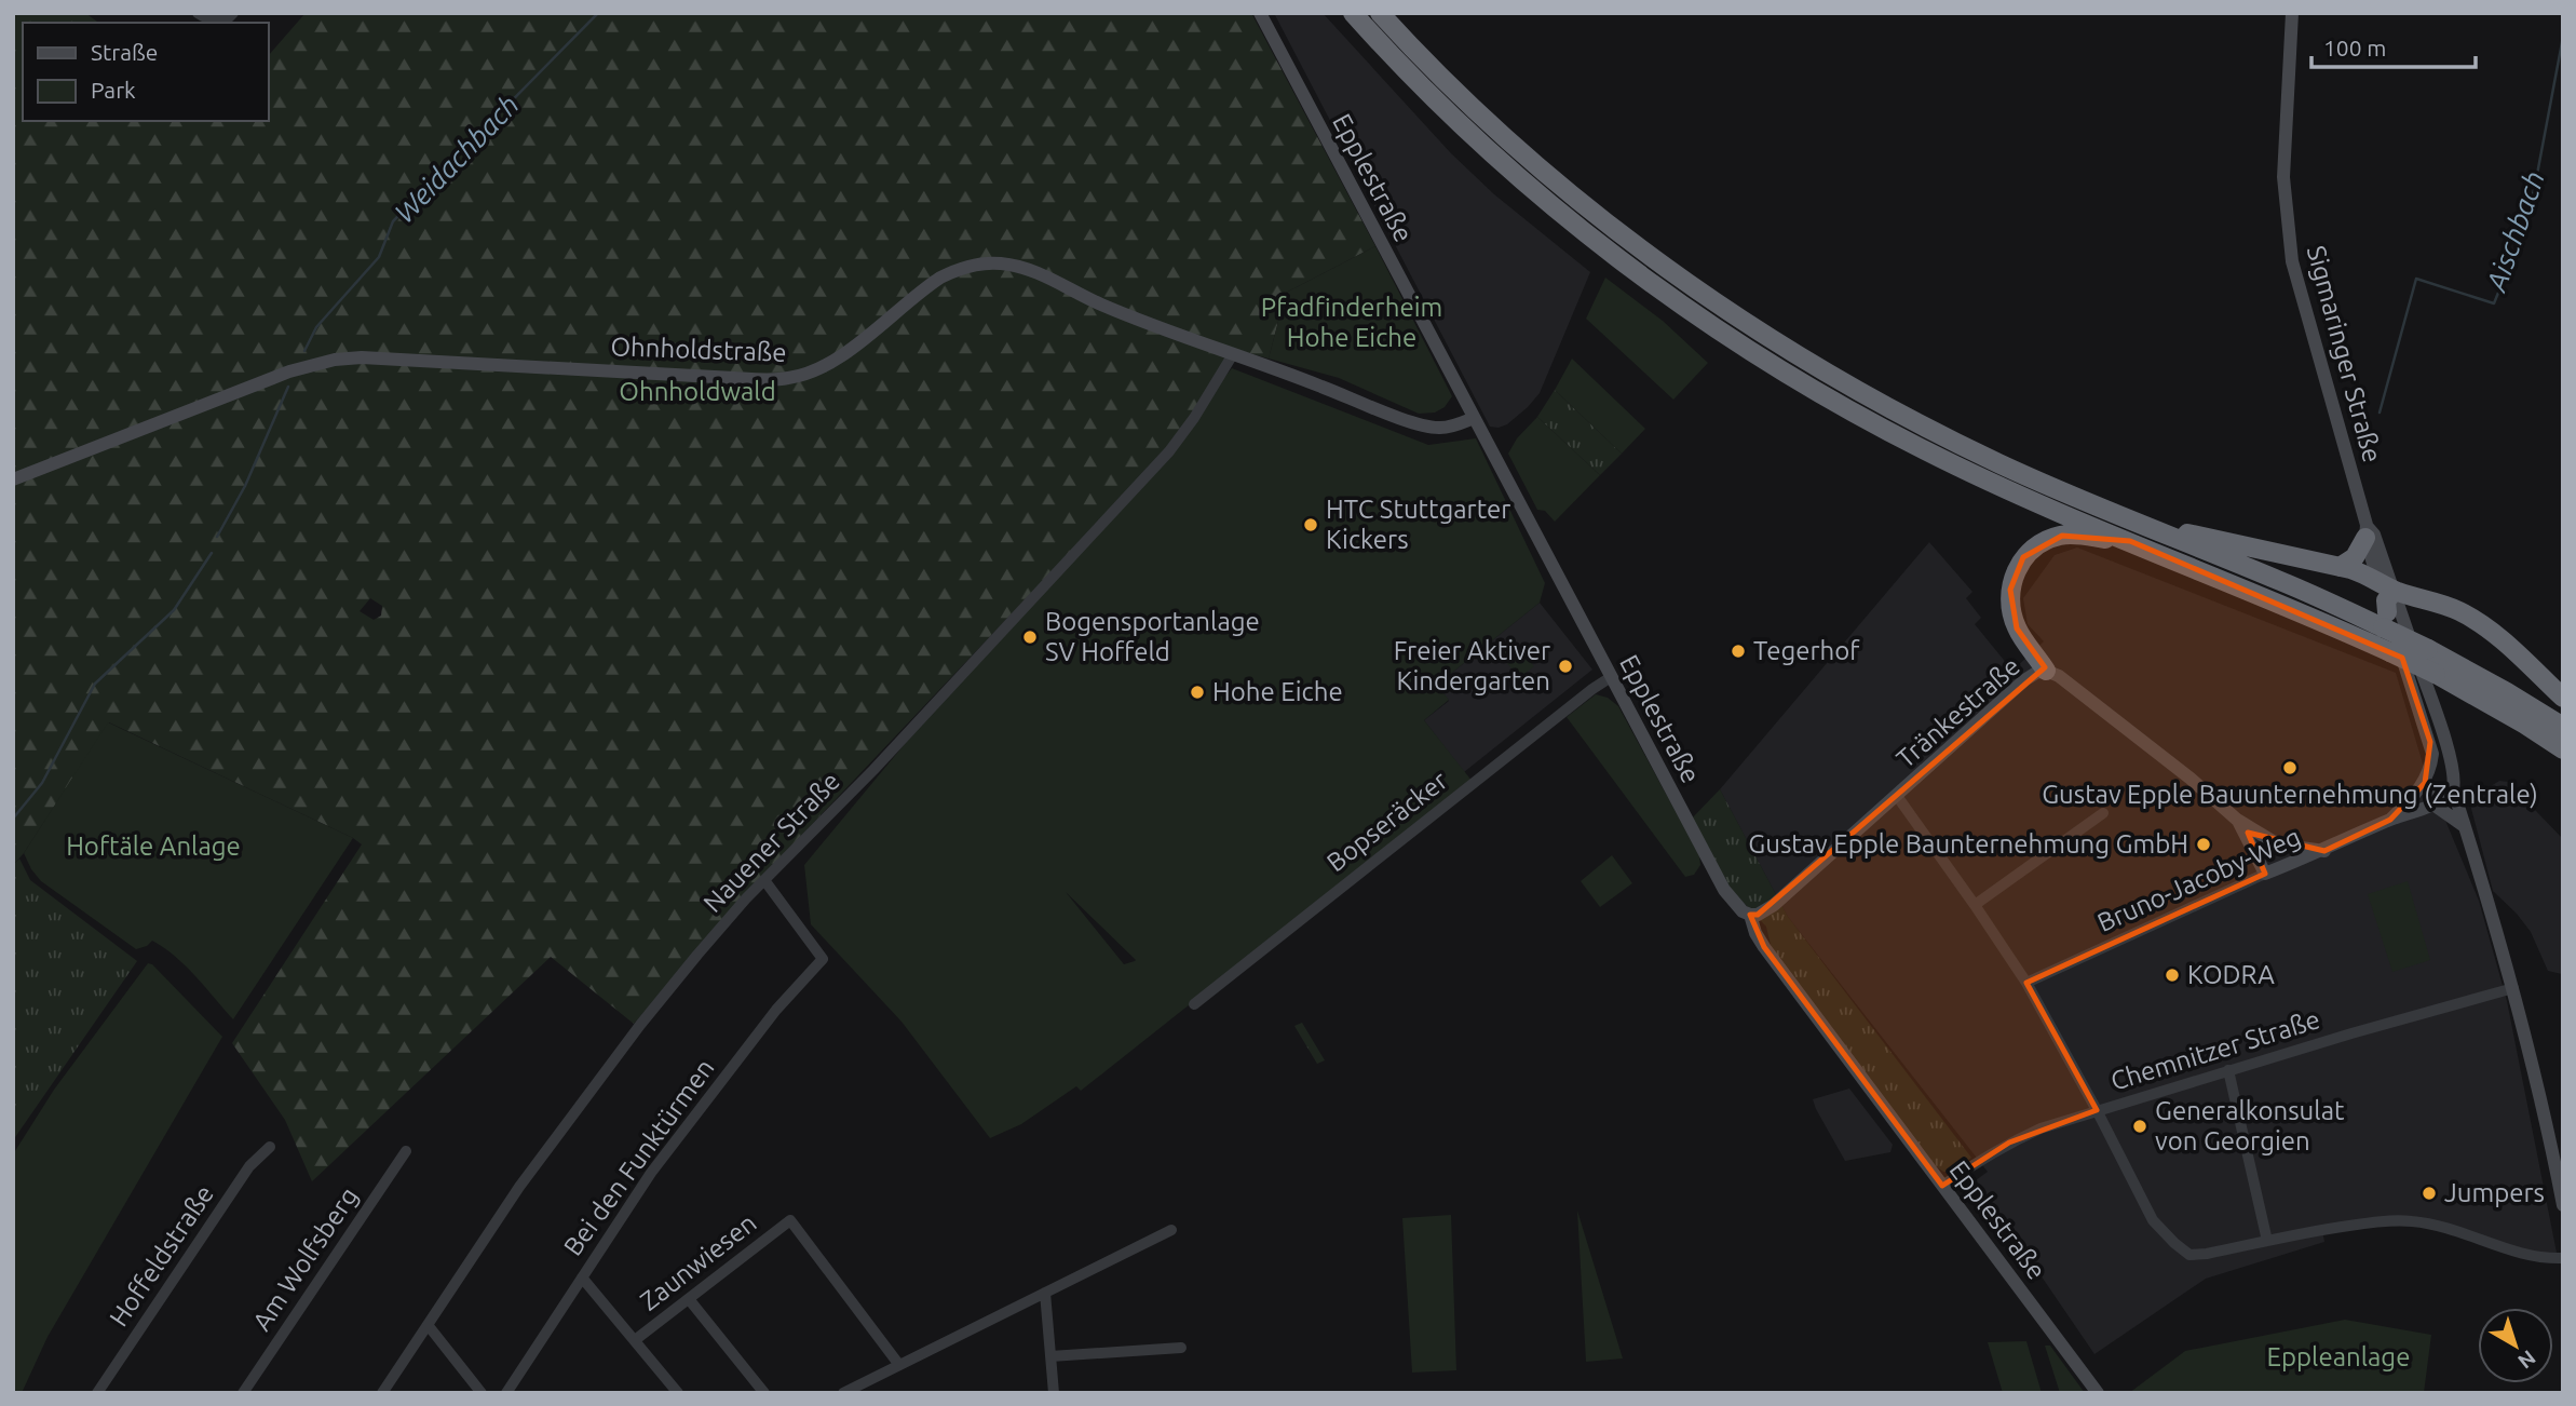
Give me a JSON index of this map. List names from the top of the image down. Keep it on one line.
{"streets":{"main road":["Epplestraße","Ohnholdstraße","Sigmaringer Straße","Tränkestraße","Bruno-Jacoby-Weg"],"street":["Bopseräcker","Nauener Straße","Chemnitzer Straße","Bei den Funktürmen","Hoffeldstraße","Am Wolfsberg","Zaunwiesen"]},"crossings":[["Epplestraße","Ohnholdstraße"],["Epplestraße","Tränkestraße"],["Epplestraße","Bopseräcker"],["Epplestraße","Chemnitzer Straße"],["Ohnholdstraße","Nauener Straße"],["Sigmaringer Straße","Bruno-Jacoby-Weg"],["Sigmaringer Straße","Chemnitzer Straße"],["Tränkestraße","Bruno-Jacoby-Weg"],["Nauener Straße","Bei den Funktürmen"]],"water":["Weidachbach","Aischbach"],"parks":["Pfadfinderheim Hohe Eiche","Ohnholdwald","Hoftäle Anlage","Eppleanlage"],"places":["HTC Stuttgarter Kickers","Bogensportanlage SV Hoffeld","Tegerhof","Freier Aktiver Kindergarten","Hohe Eiche","Gustav Epple Bauunternehmung (Zentrale)","Gustav Epple Baunternehmung GmbH","KODRA","Generalkonsulat von Georgien","Jumpers"],"legend":["Straße","Park"],"scale_bar":"100 m","north":"bottom right"}
